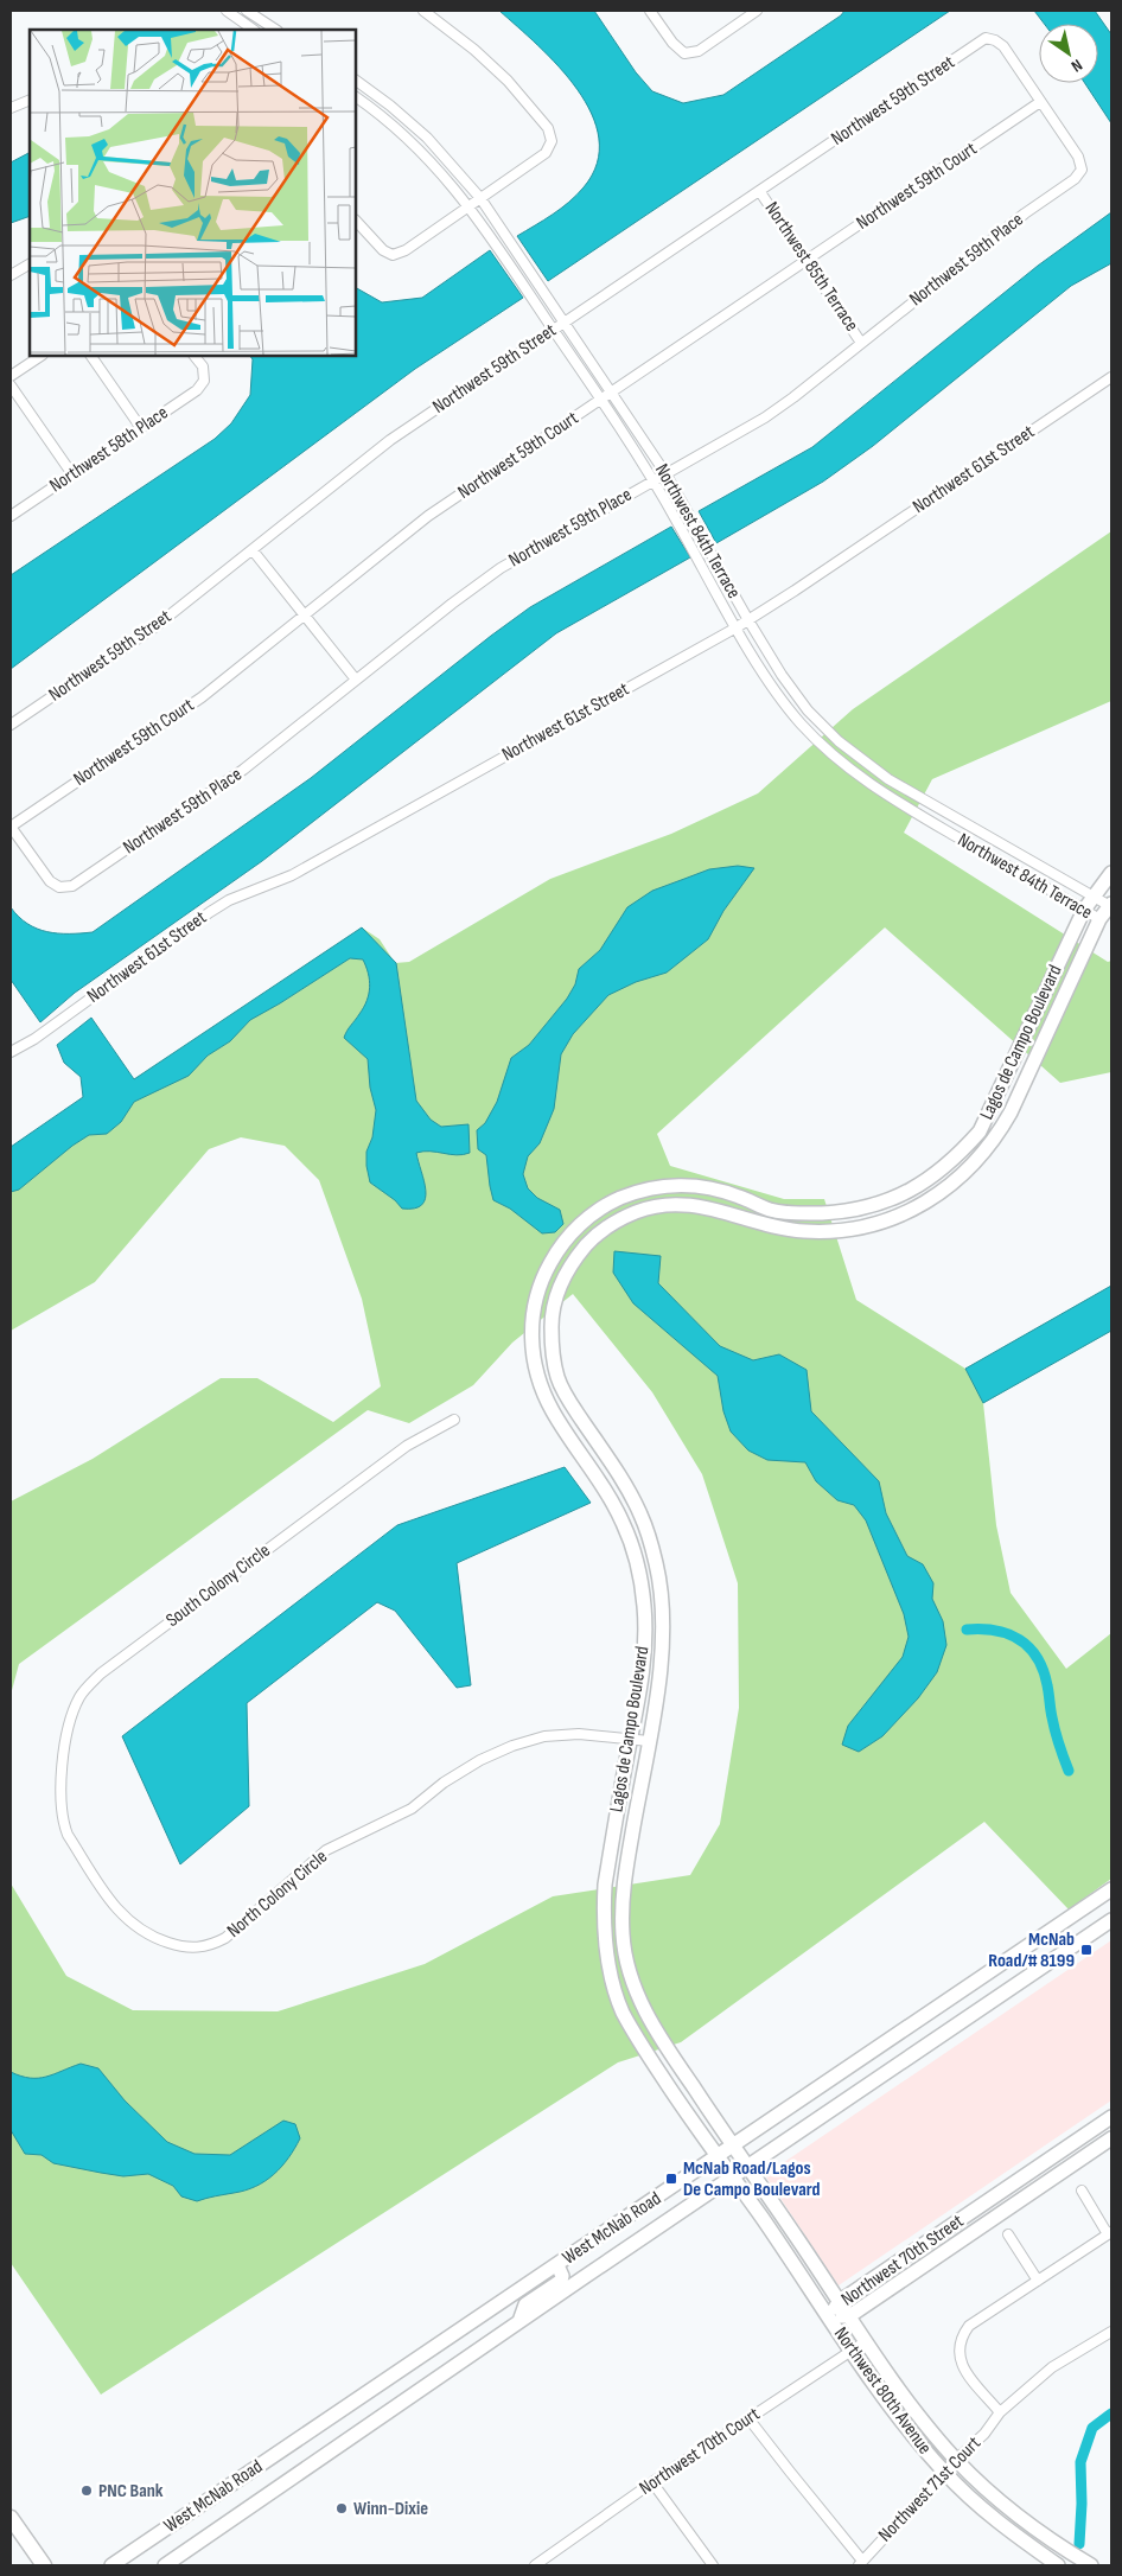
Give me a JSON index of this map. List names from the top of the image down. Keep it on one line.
{"streets":{"street":["Northwest 59th Street","Northwest 59th Court","Northwest 59th Place","Northwest 85th Terrace","Northwest 58th Place","Northwest 61st Street","Northwest 84th Terrace","Lagos de Campo Boulevard","South Colony Circle","North Colony Circle","West McNab Road","Northwest 70th Street","Northwest 80th Avenue","Northwest 70th Court","Northwest 71st Court"]},"crossings":[["Northwest 59th Street","Northwest 59th Court"],["Northwest 59th Street","Northwest 59th Place"],["Northwest 59th Street","Northwest 85th Terrace"],["Northwest 59th Street","Northwest 84th Terrace"],["Northwest 59th Court","Northwest 59th Place"],["Northwest 59th Court","Northwest 85th Terrace"],["Northwest 59th Court","Northwest 84th Terrace"],["Northwest 59th Place","Northwest 85th Terrace"],["Northwest 59th Place","Northwest 84th Terrace"],["Northwest 61st Street","Northwest 84th Terrace"],["Northwest 84th Terrace","Lagos de Campo Boulevard"],["Lagos de Campo Boulevard","North Colony Circle"],["Lagos de Campo Boulevard","West McNab Road"],["Lagos de Campo Boulevard","Northwest 80th Avenue"],["South Colony Circle","North Colony Circle"],["West McNab Road","Northwest 80th Avenue"],["Northwest 70th Street","Northwest 80th Avenue"],["Northwest 80th Avenue","Northwest 70th Court"],["Northwest 80th Avenue","Northwest 71st Court"]],"places":{"transit":["McNab Road/# 8199","McNab Road/Lagos De Campo Boulevard"],"other":["PNC Bank","Winn-Dixie"]},"north":"bottom right"}
